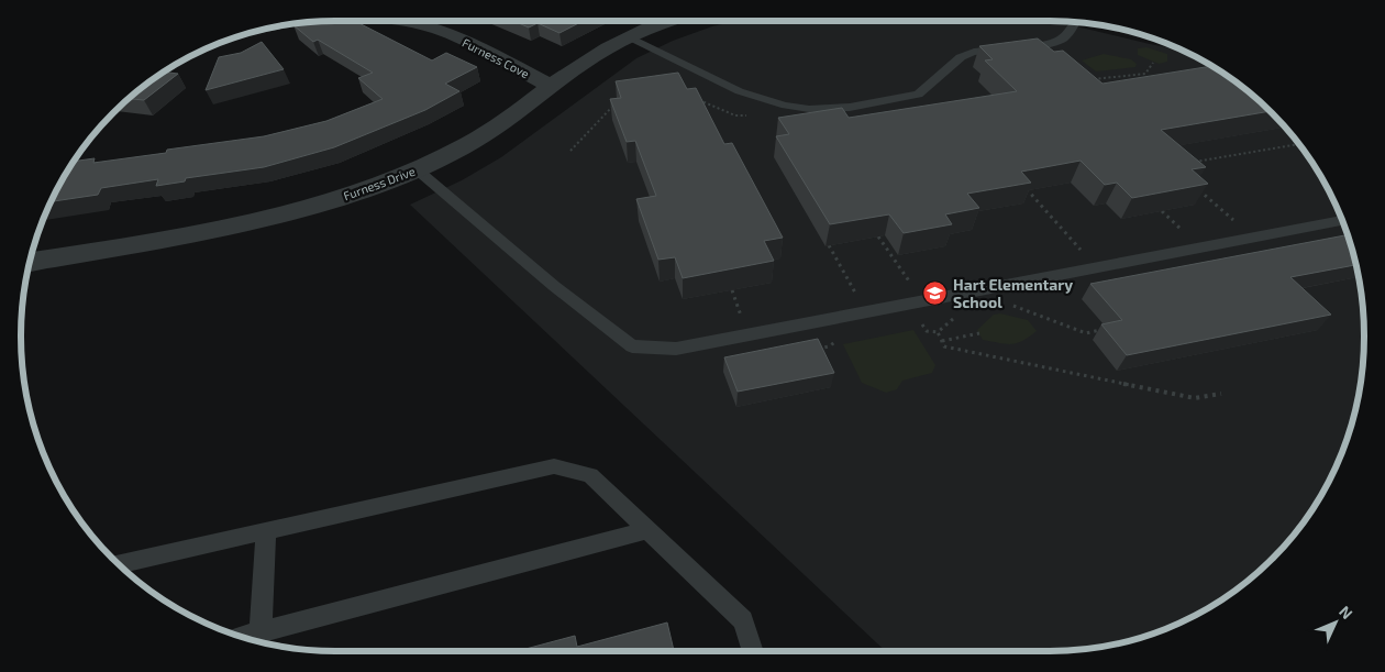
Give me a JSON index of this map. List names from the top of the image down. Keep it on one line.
{"streets":{"street":["Furness Cove","Furness Drive"]},"crossings":[["Furness Cove","Furness Drive"]],"places":{"school or university":["Hart Elementary School"]},"north":"top right"}
